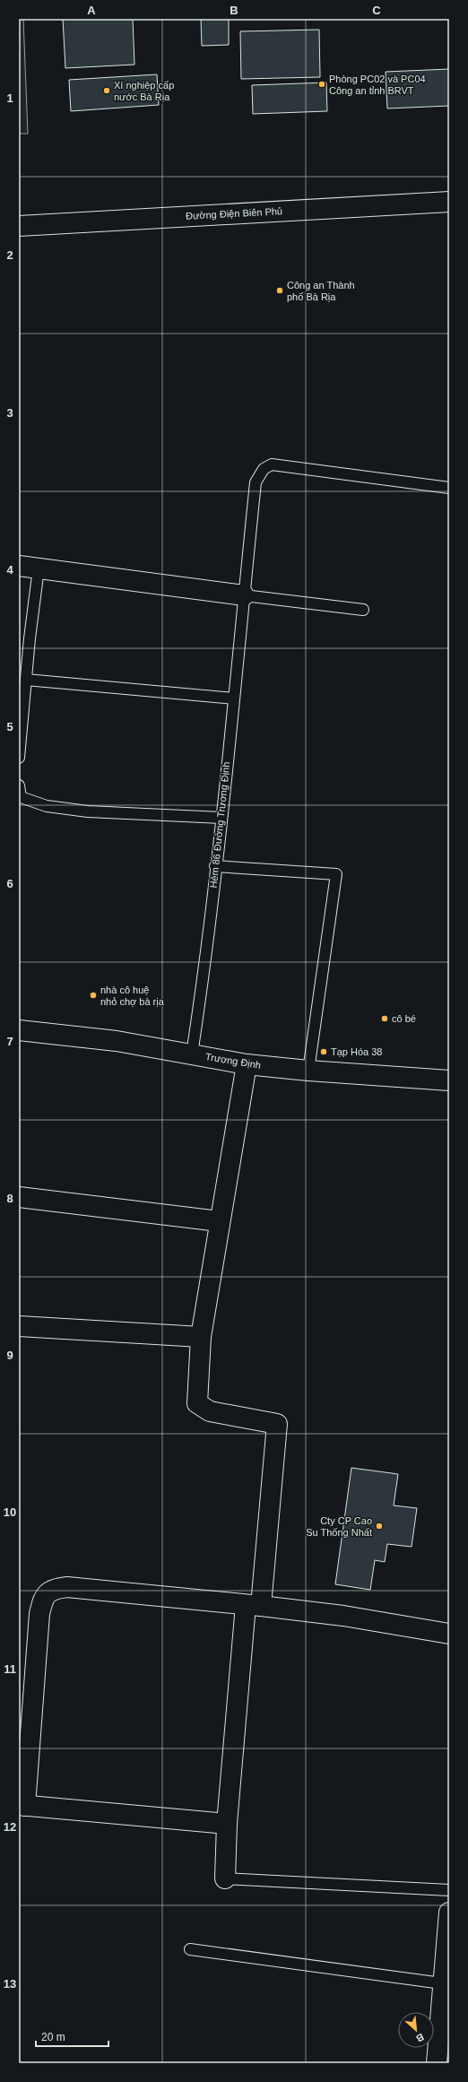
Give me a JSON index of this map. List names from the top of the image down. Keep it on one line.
{"streets":{"street":["Đường Điện Biên Phủ","Trương Định"],"lane":["Hẻm 86 Đường Trương Định"]},"crossings":[["Hẻm 86 Đường Trương Định","Trương Định"]],"places":["Phòng PC02 và PC04 Công an tỉnh BRVT","Xí nghiệp cấp nước Bà Rịa","Công an Thành phố Bà Rịa","nhà cô huệ nhỏ chợ bà rịa","cô bé","Tạp Hóa 38","Cty CP Cao Su Thống Nhất"],"scale_bar":"20 m","north":"bottom right","grid":{"columns":["A","B","C"],"rows":["1","2","3","4","5","6","7","8","9","10","11","12","13"]}}
